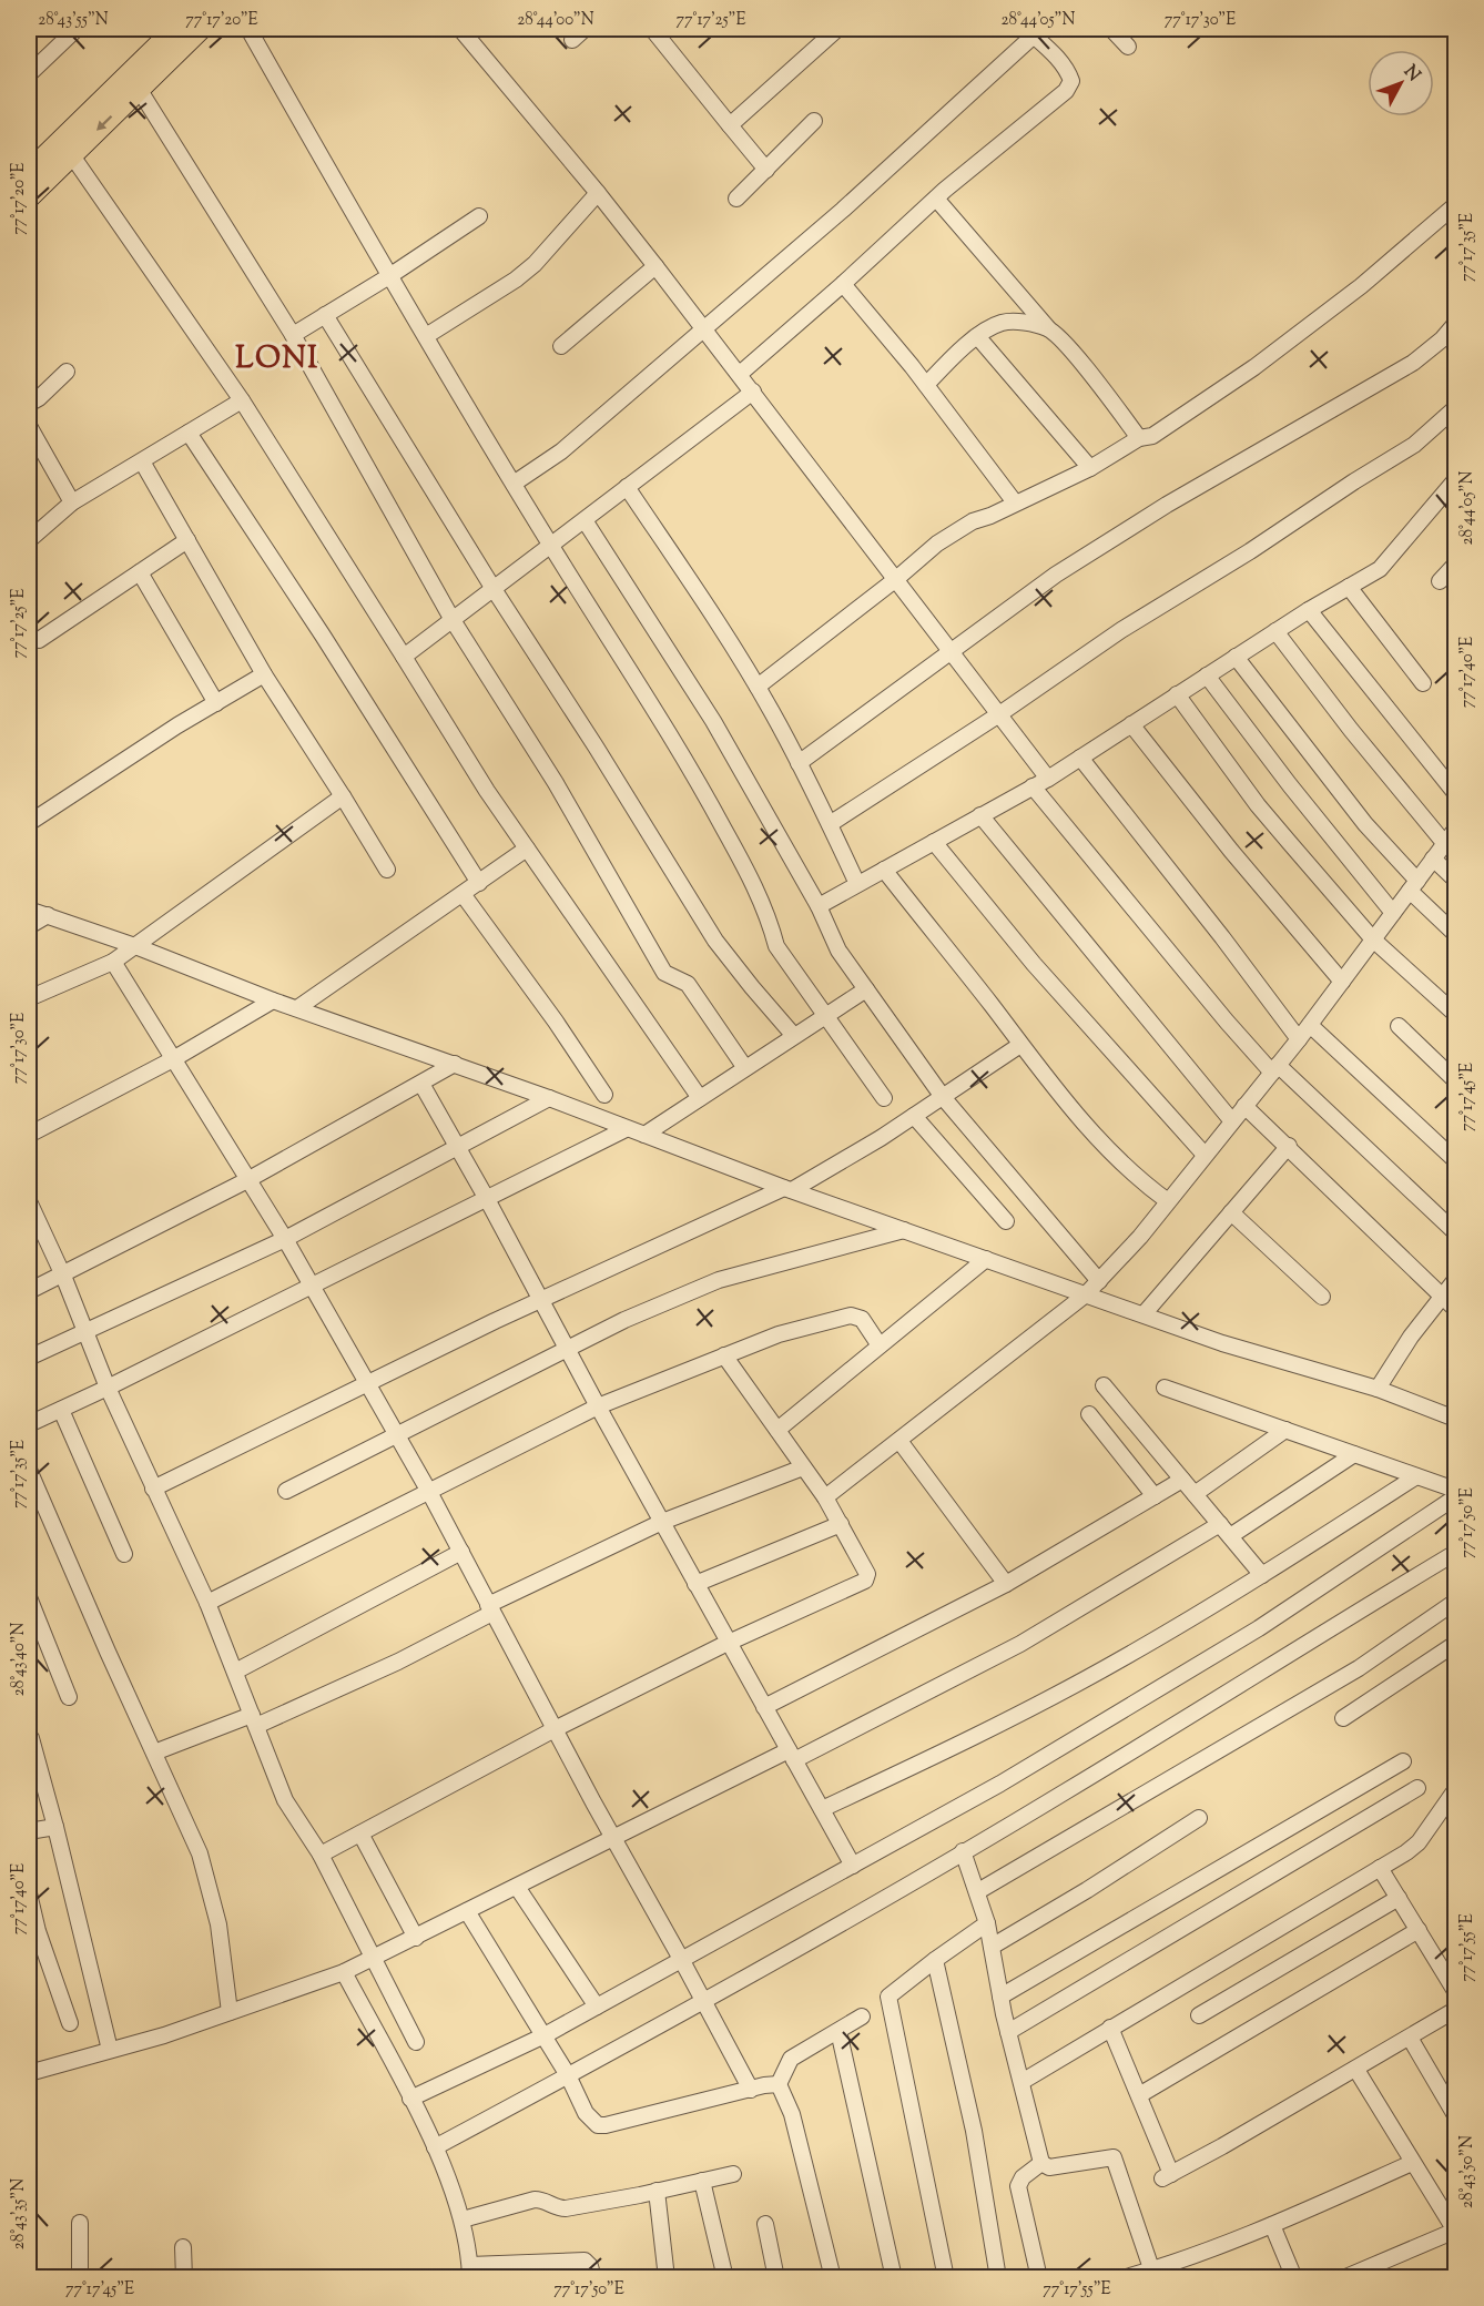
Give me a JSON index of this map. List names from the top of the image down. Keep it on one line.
{"districts":["LONI"],"north":"top right","coordinates":["28°43'55\"N","77°17'20\"E","28°44'00\"N","77°17'25\"E","28°44'05\"N","77°17'30\"E","77°17'35\"E","77°17'40\"E","77°17'45\"E","77°17'50\"E","28°43'40\"N","77°17'55\"E","28°43'50\"N","28°43'35\"N"]}
